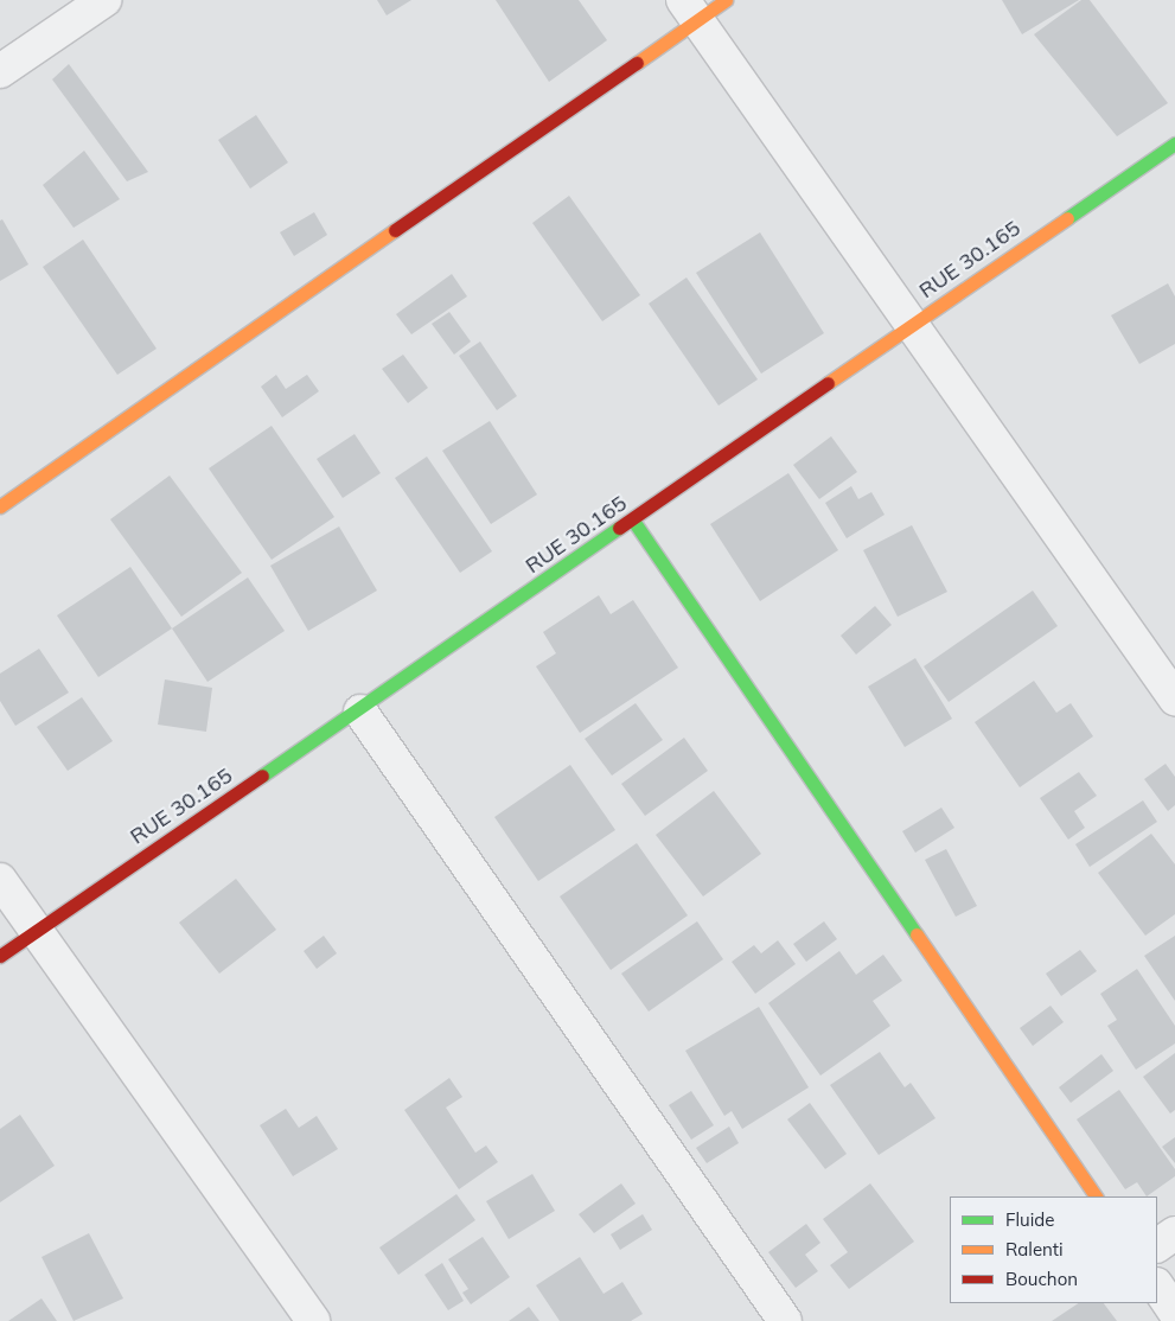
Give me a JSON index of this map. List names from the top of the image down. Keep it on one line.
{"streets":{"street":["RUE 30.165"]},"legend":["Fluide","Ralenti","Bouchon"]}
